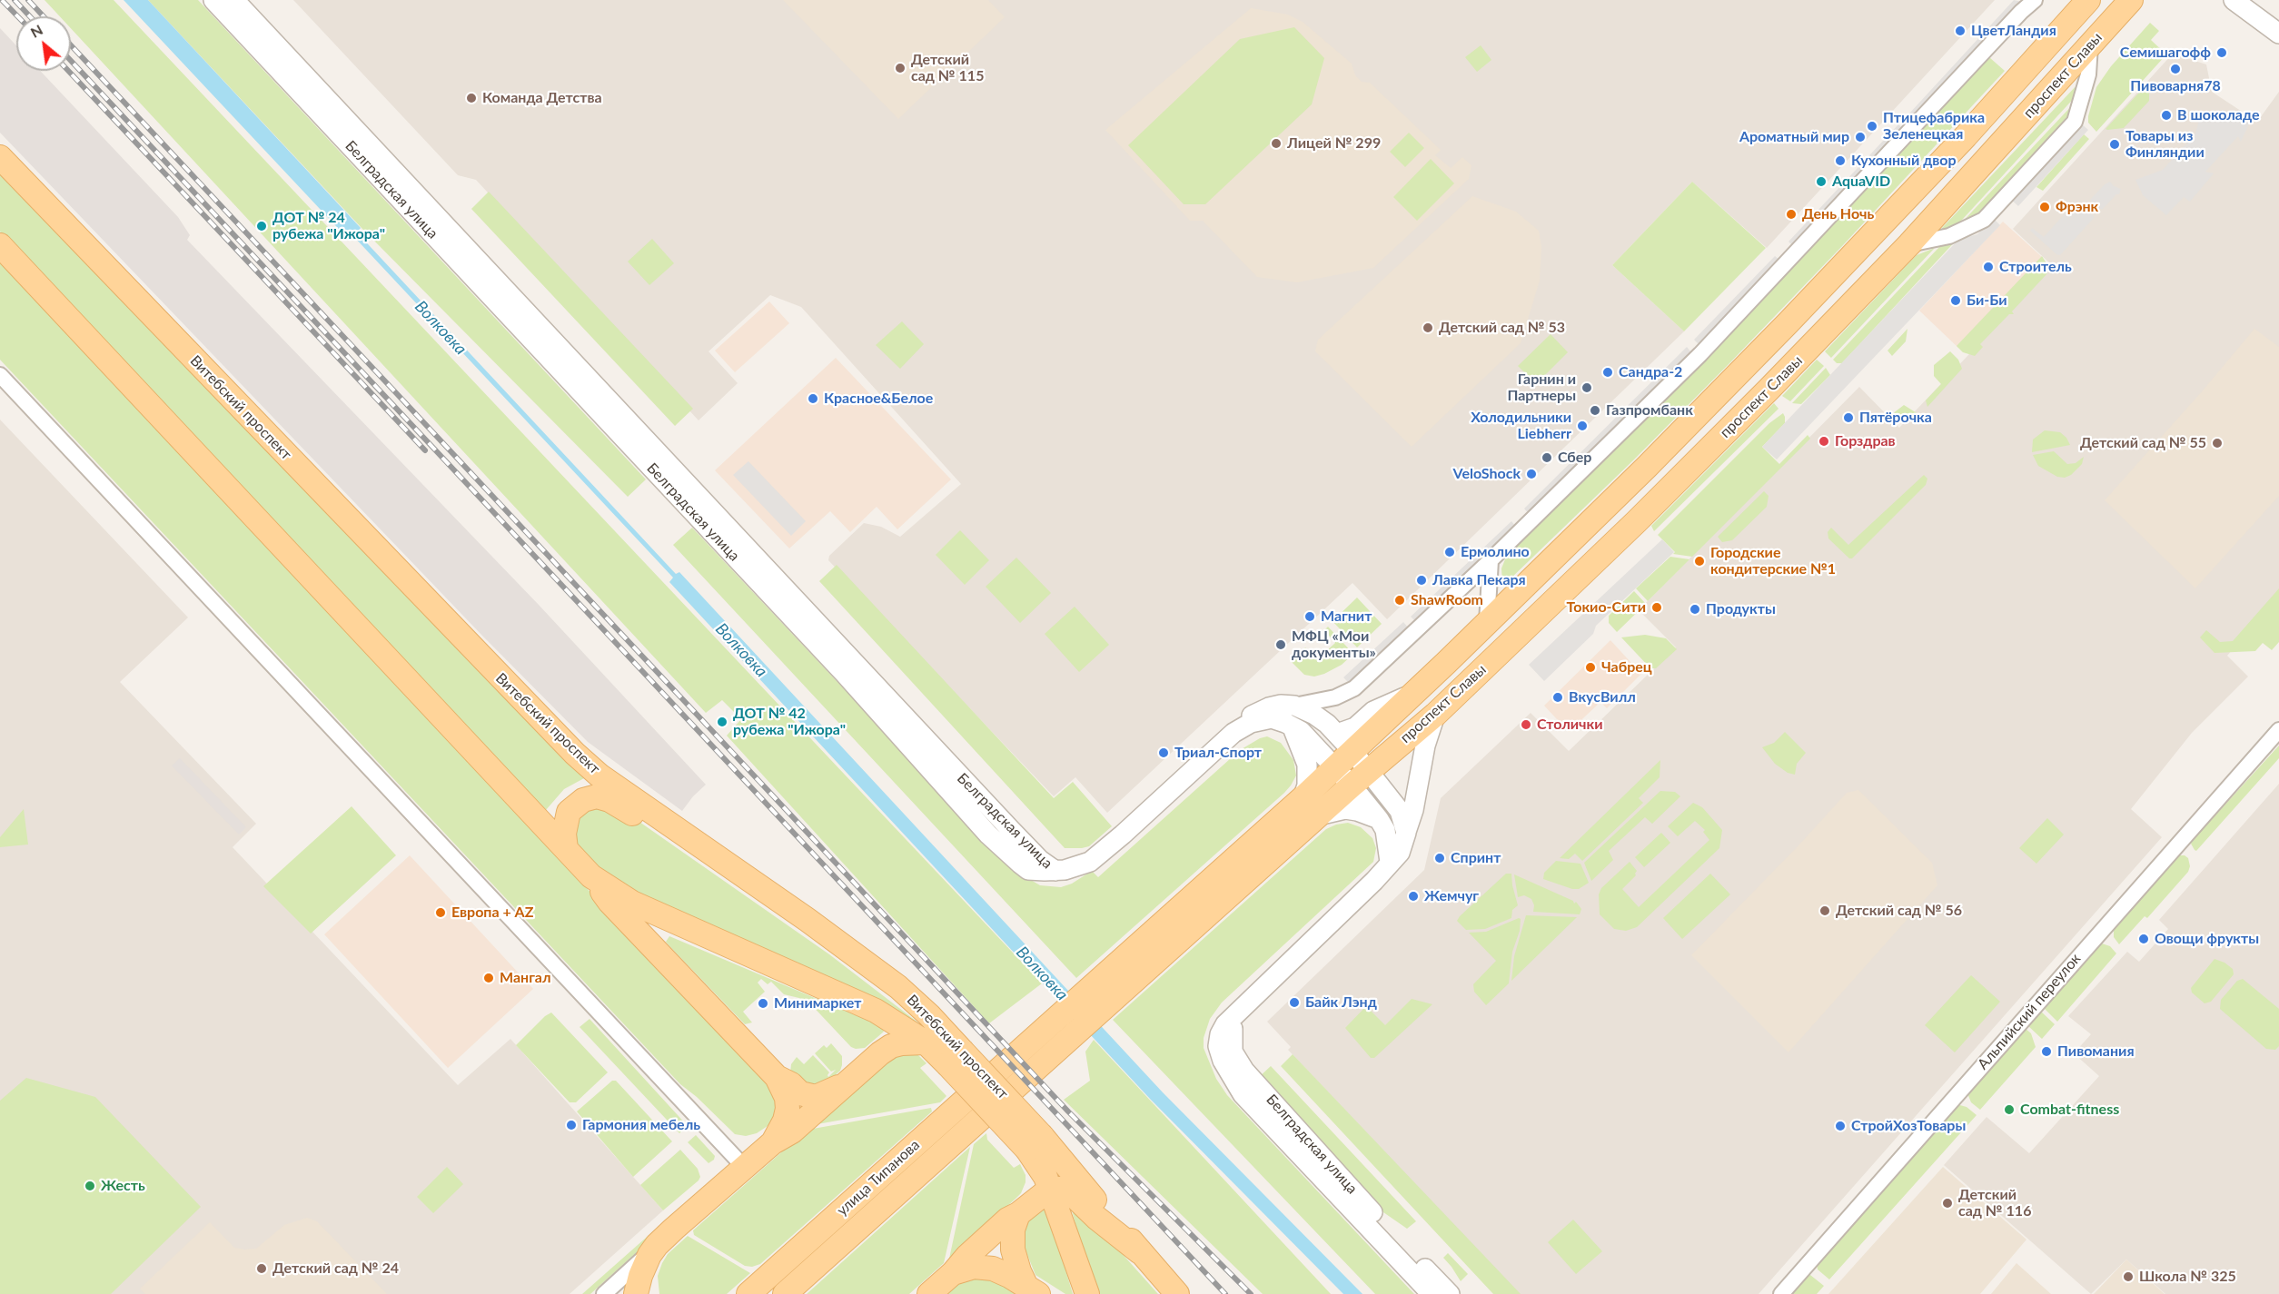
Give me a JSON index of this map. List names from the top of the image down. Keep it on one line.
{"streets":{"main road":["проспект Славы","Витебский проспект","улица Типанова"],"street":["Белградская улица","Альпийский переулок"]},"crossings":[["проспект Славы","улица Типанова"]],"water":["Волковка"],"places":["ЦветЛандия","Семишагофф","Детский сад № 115","Пивоварня78","Команда Детства","В шоколаде","Птицефабрика Зеленецкая","Ароматный мир","Лицей № 299","Товары из Финляндии","Кухонный двор","AquaVID","Фрэнк","День Ночь","ДОТ № 24 рубежа \"Ижора\"","Строитель","Би-Би","Детский сад № 53","Сандра-2","Гарнин и Партнеры","Красное&Белое","Газпромбанк","Пятёрочка","Холодильники Liebherr","Горздрав","Детский сад № 55","Сбер","VeloShock","Ермолино","Городские кондитерские №1","Лавка Пекаря","ShawRoom","Токио-Сити","Продукты","Магнит","МФЦ «Мои документы»","Чабрец","ВкусВилл","ДОТ № 42 рубежа \"Ижора\"","Столички","Триал-Спорт","Спринт","Жемчуг","Детский сад № 56","Европа + AZ","Овощи фрукты","Мангал","Байк Лэнд","Минимаркет","Пивомания","Combat-fitness","Гармония мебель","СтройХозТовары","Жесть","Детский сад № 116","Детский сад № 24","Школа № 325"],"north":"top left"}
